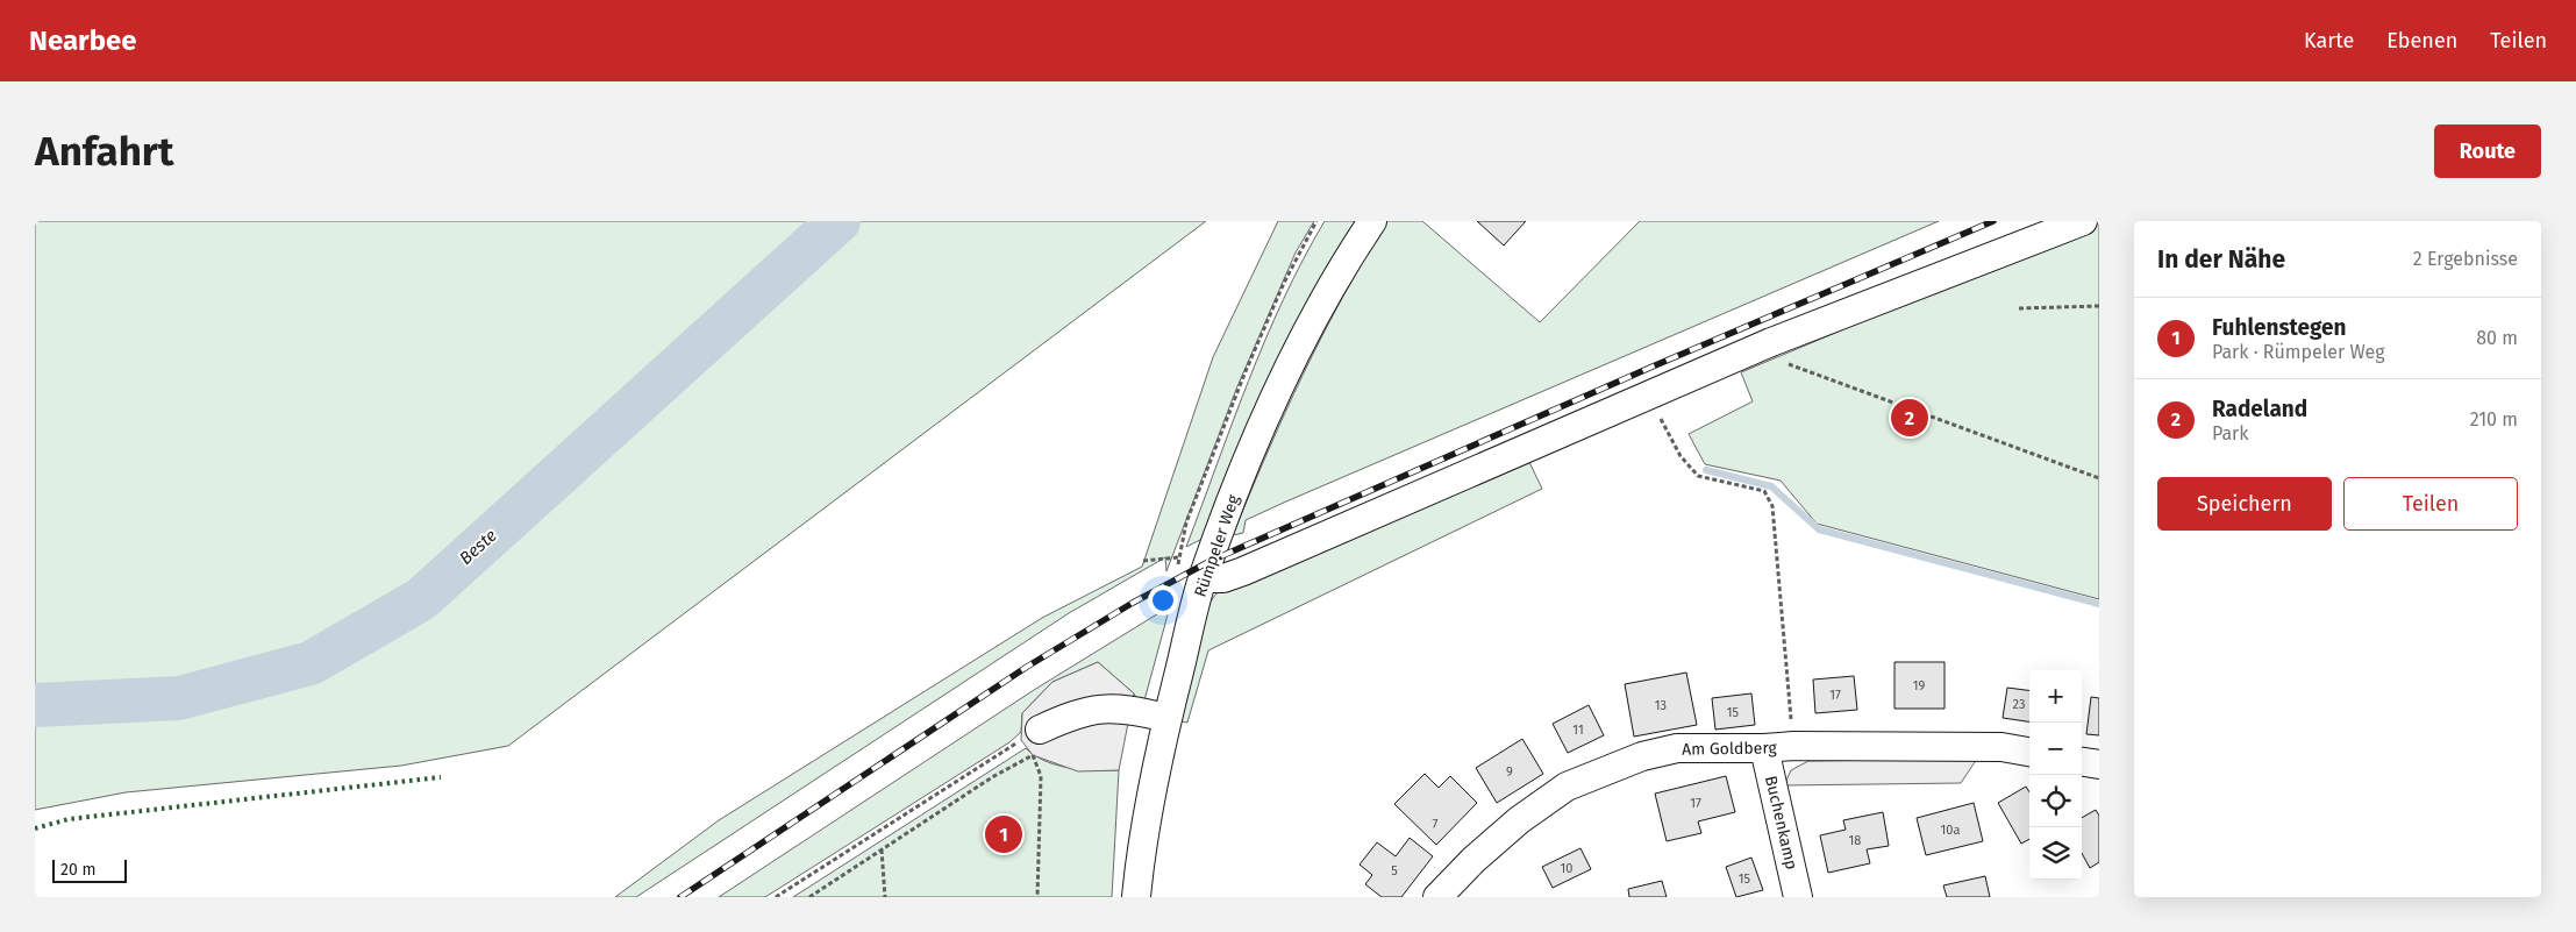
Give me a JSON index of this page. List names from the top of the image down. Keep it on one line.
{"streets":{"street":["Rümpeler Weg","Am Goldberg","Buchenkamp"]},"crossings":[["Am Goldberg","Buchenkamp"]],"water":["Beste"],"house_numbers":["19","17","23","13","15","11","9","17","7","10a","18","10","5","15"],"scale_bar":"20 m","page":{"header":"Nearbee","nav":["Karte","Ebenen","Teilen"],"buttons":["Route",["Speichern","Teilen"]],"title":"Anfahrt","heading":["In der Nähe","2 Ergebnisse"],"list":[{"mark":"1","name":"Fuhlenstegen","note":"Park · Rümpeler Weg","value":"80 m"},{"mark":"2","name":"Radeland","note":"Park","value":"210 m"}],"pins":["2","1"],"map_buttons":["+","−"],"scale":"20 m"}}
